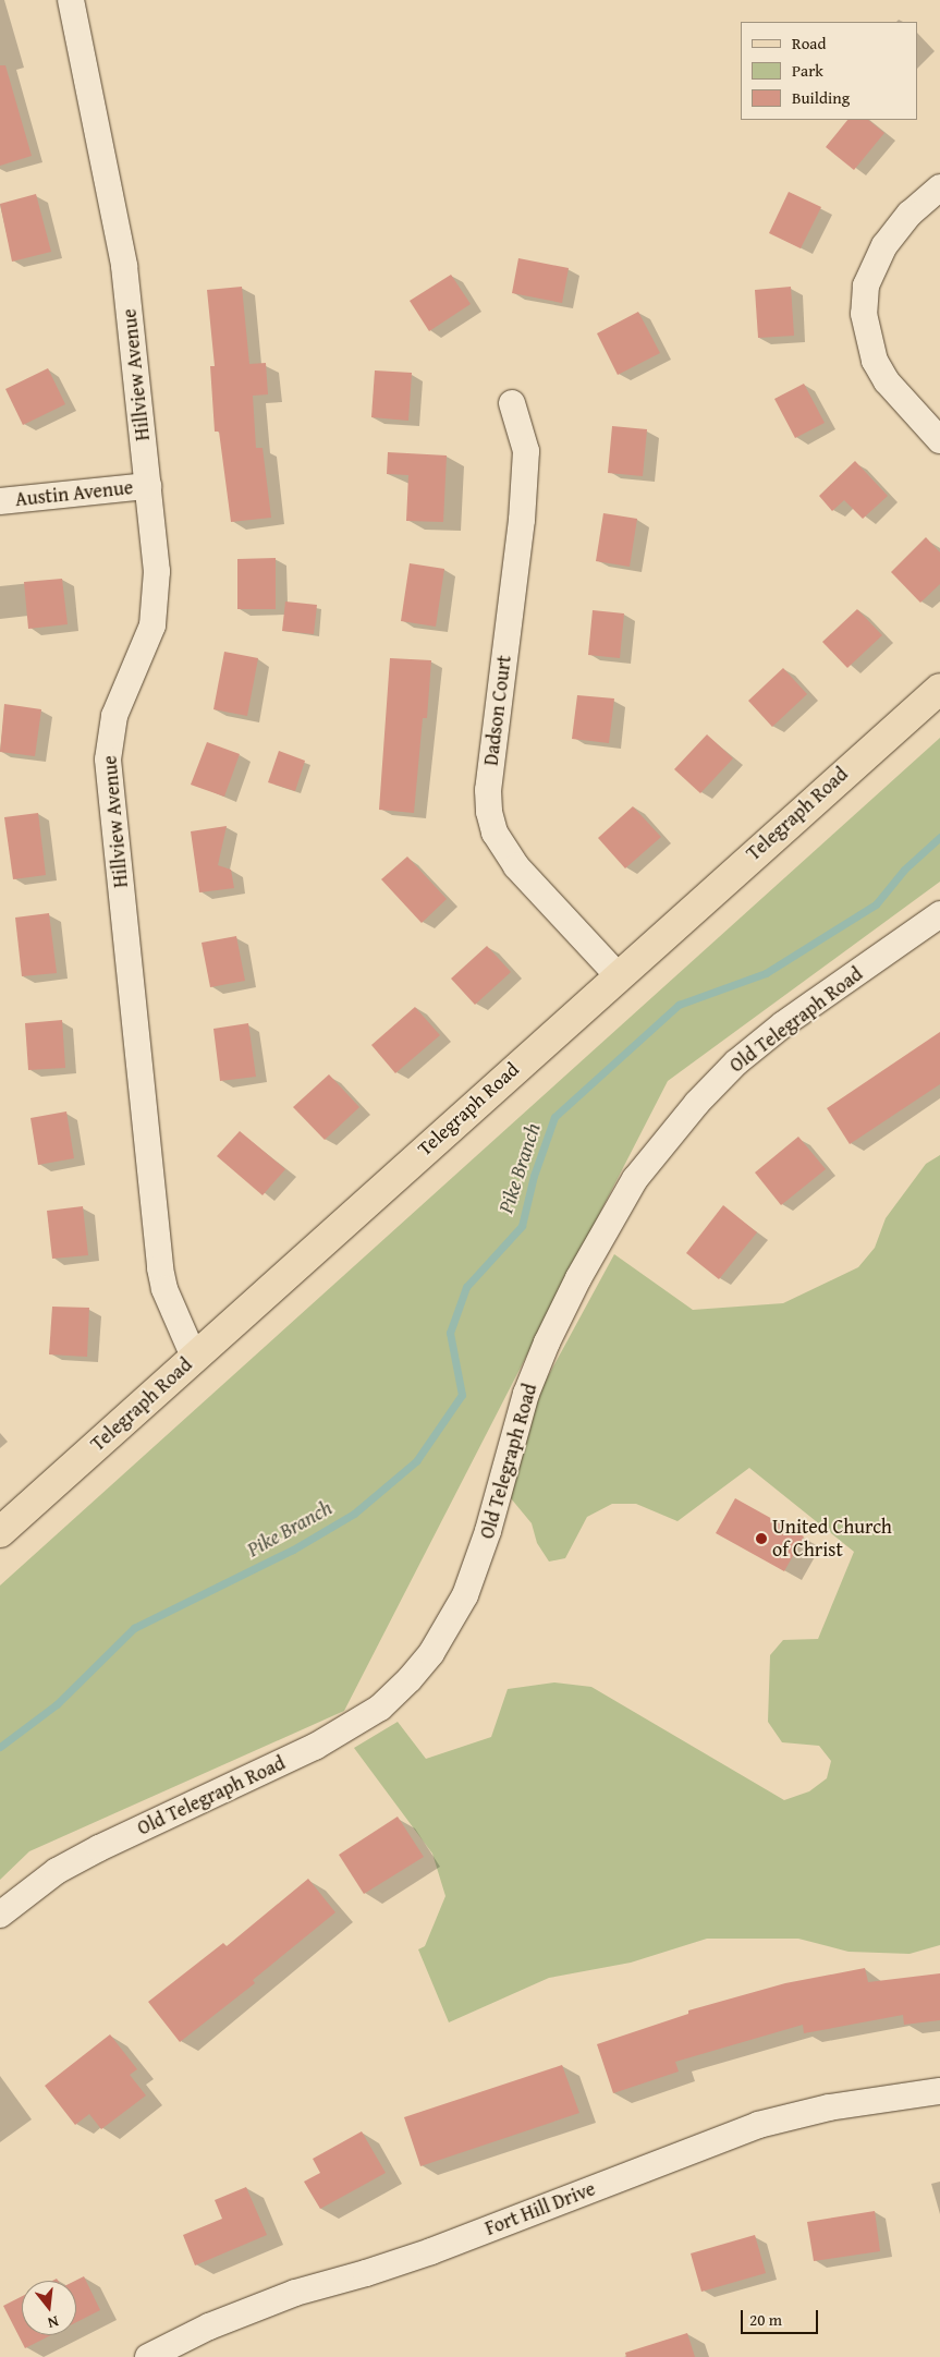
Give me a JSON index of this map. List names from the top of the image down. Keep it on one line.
{"streets":{"main road":["Telegraph Road"],"street":["Hillview Avenue","Austin Avenue","Dadson Court","Old Telegraph Road","Fort Hill Drive"]},"crossings":[["Hillview Avenue","Austin Avenue"],["Hillview Avenue","Telegraph Road"],["Dadson Court","Telegraph Road"]],"water":["Pike Branch"],"places":["United Church of Christ"],"legend":["Road","Park","Building"],"scale_bar":"20 m","north":"bottom"}
